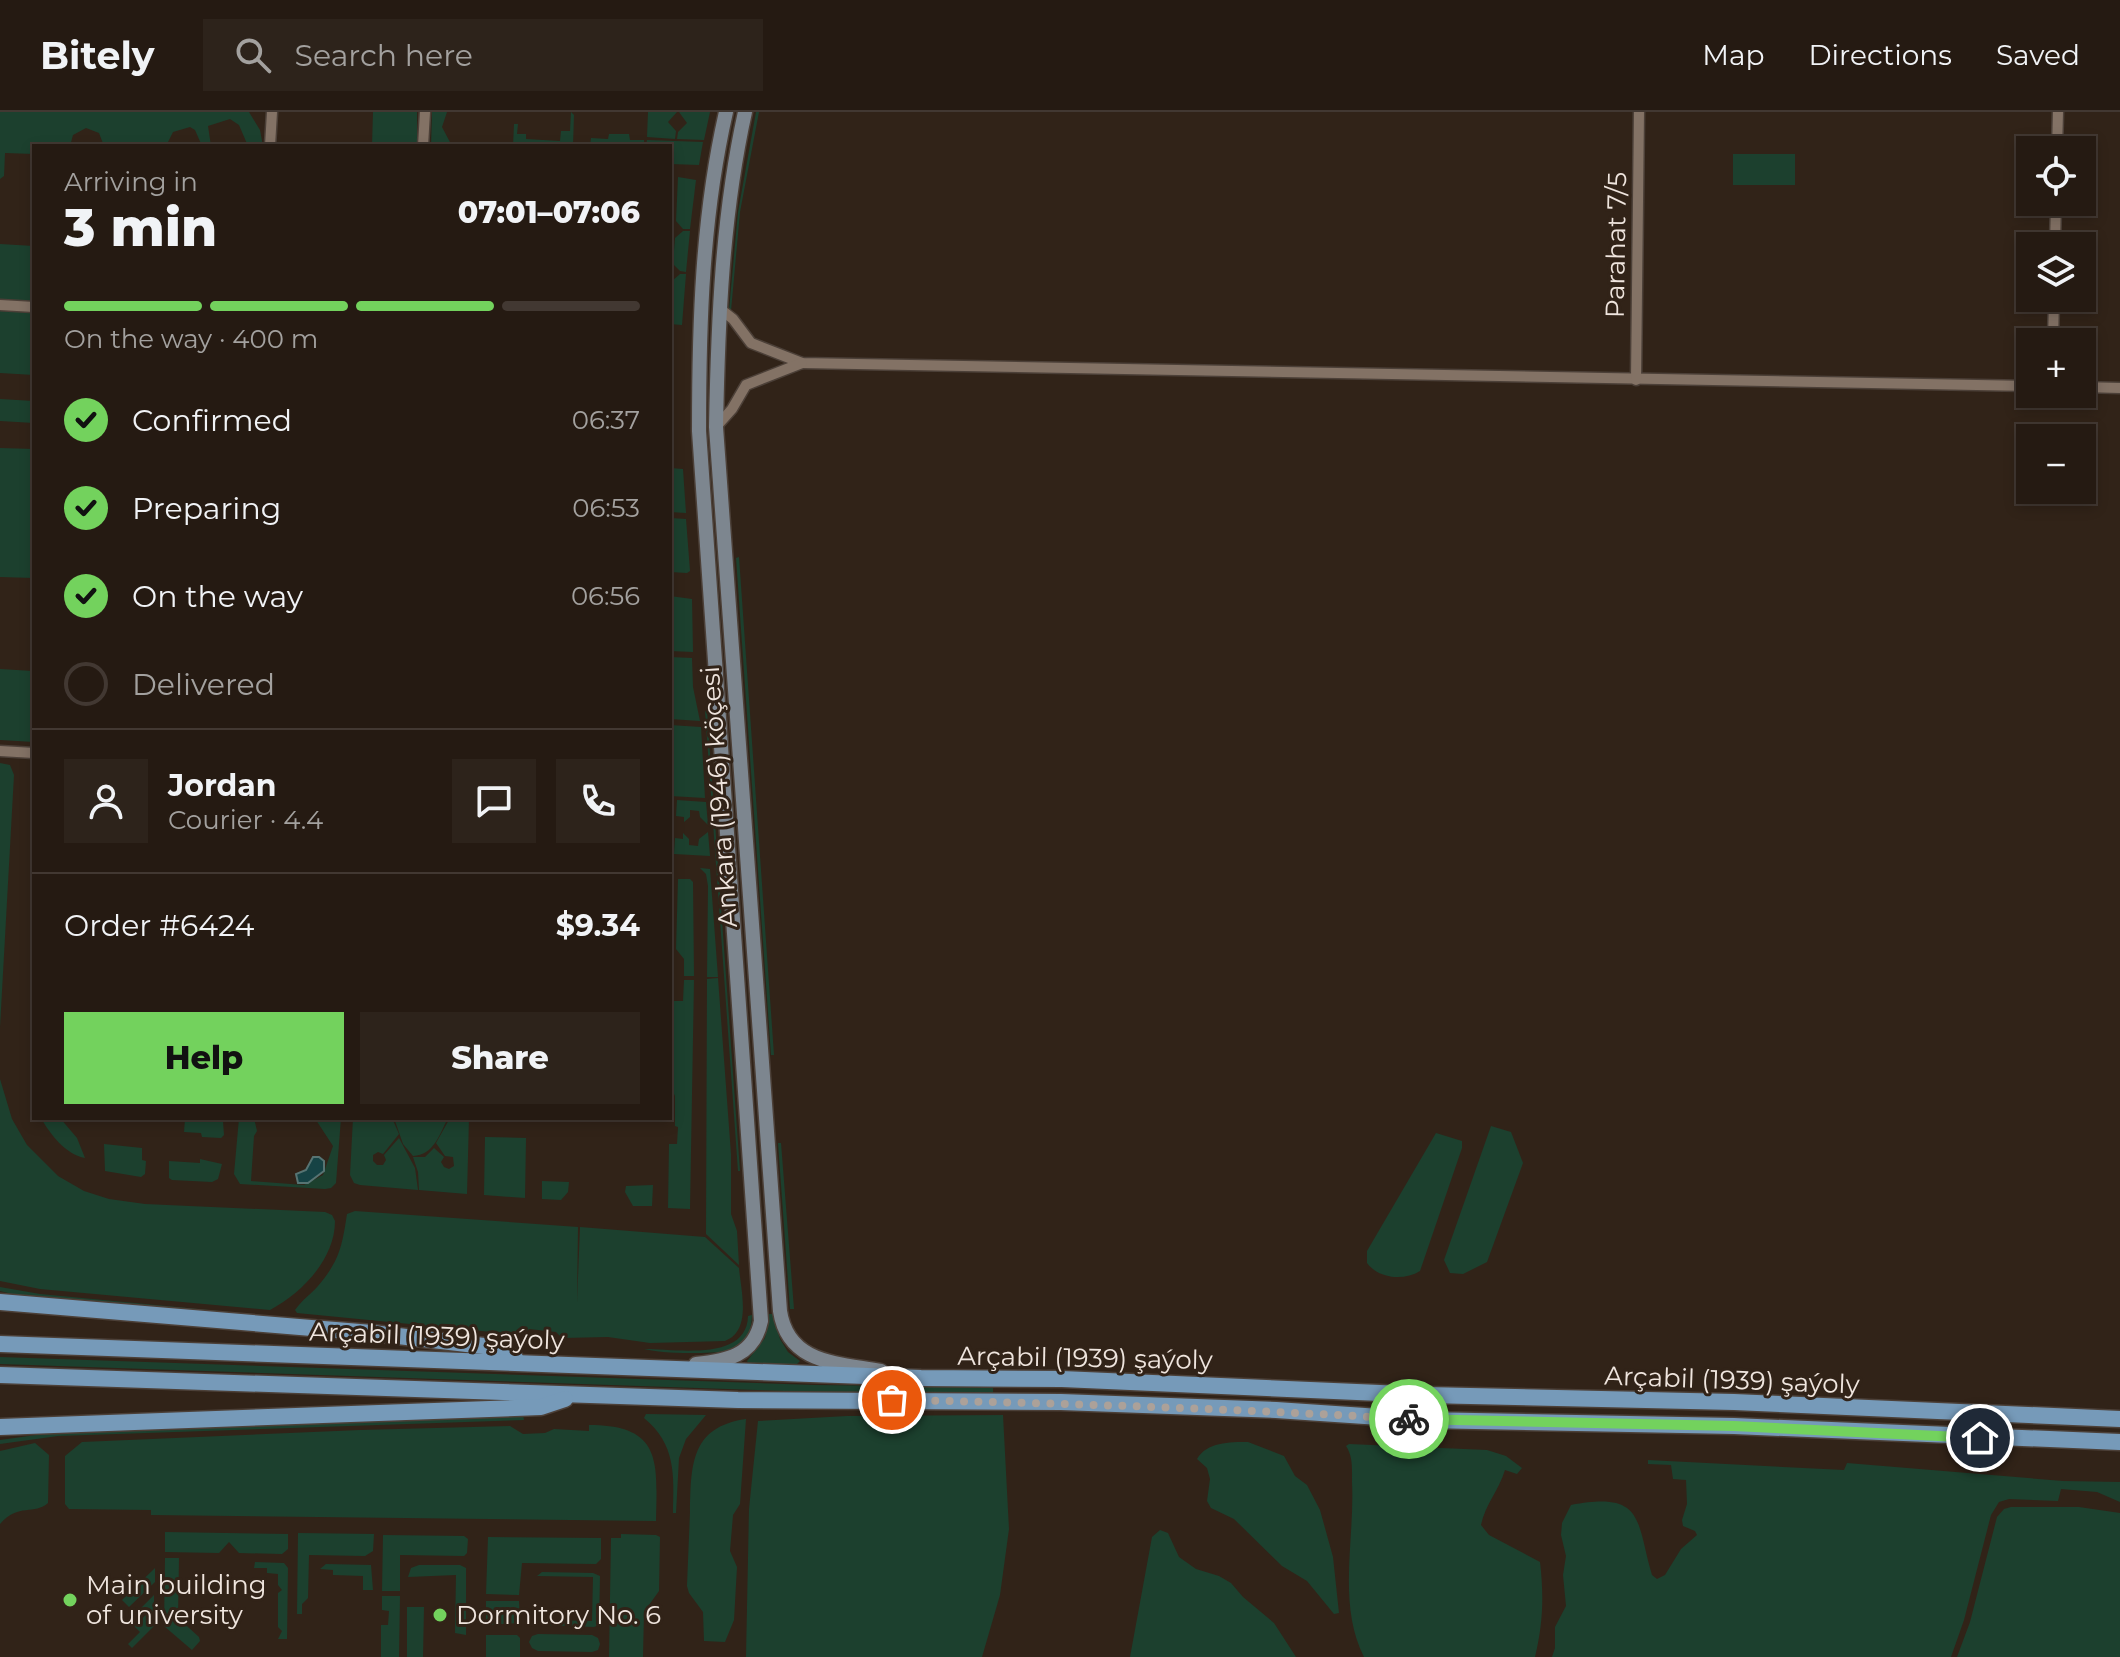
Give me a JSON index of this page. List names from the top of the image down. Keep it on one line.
{"streets":{"main road":["Ankara (1946) köçesi","Arçabil (1939) şaýoly"],"street":["Parahat 7/5"]},"crossings":[["Ankara (1946) köçesi","Arçabil (1939) şaýoly"]],"places":["Main building of university","Dormitory No. 6"],"page":{"header":"Bitely","search":"Search here","nav":["Map","Directions","Saved"],"map_buttons":["+","−"],"heading":["3 min","Arriving in","07:01–07:06"],"panel":["Jordan","Courier · 4.4","Order #6424","$9.34"],"bar":"On the way · 400 m","list":[["Confirmed","06:37"],["Preparing","06:53"],["On the way","06:56"],"Delivered"],"buttons":["Help","Share"]}}
